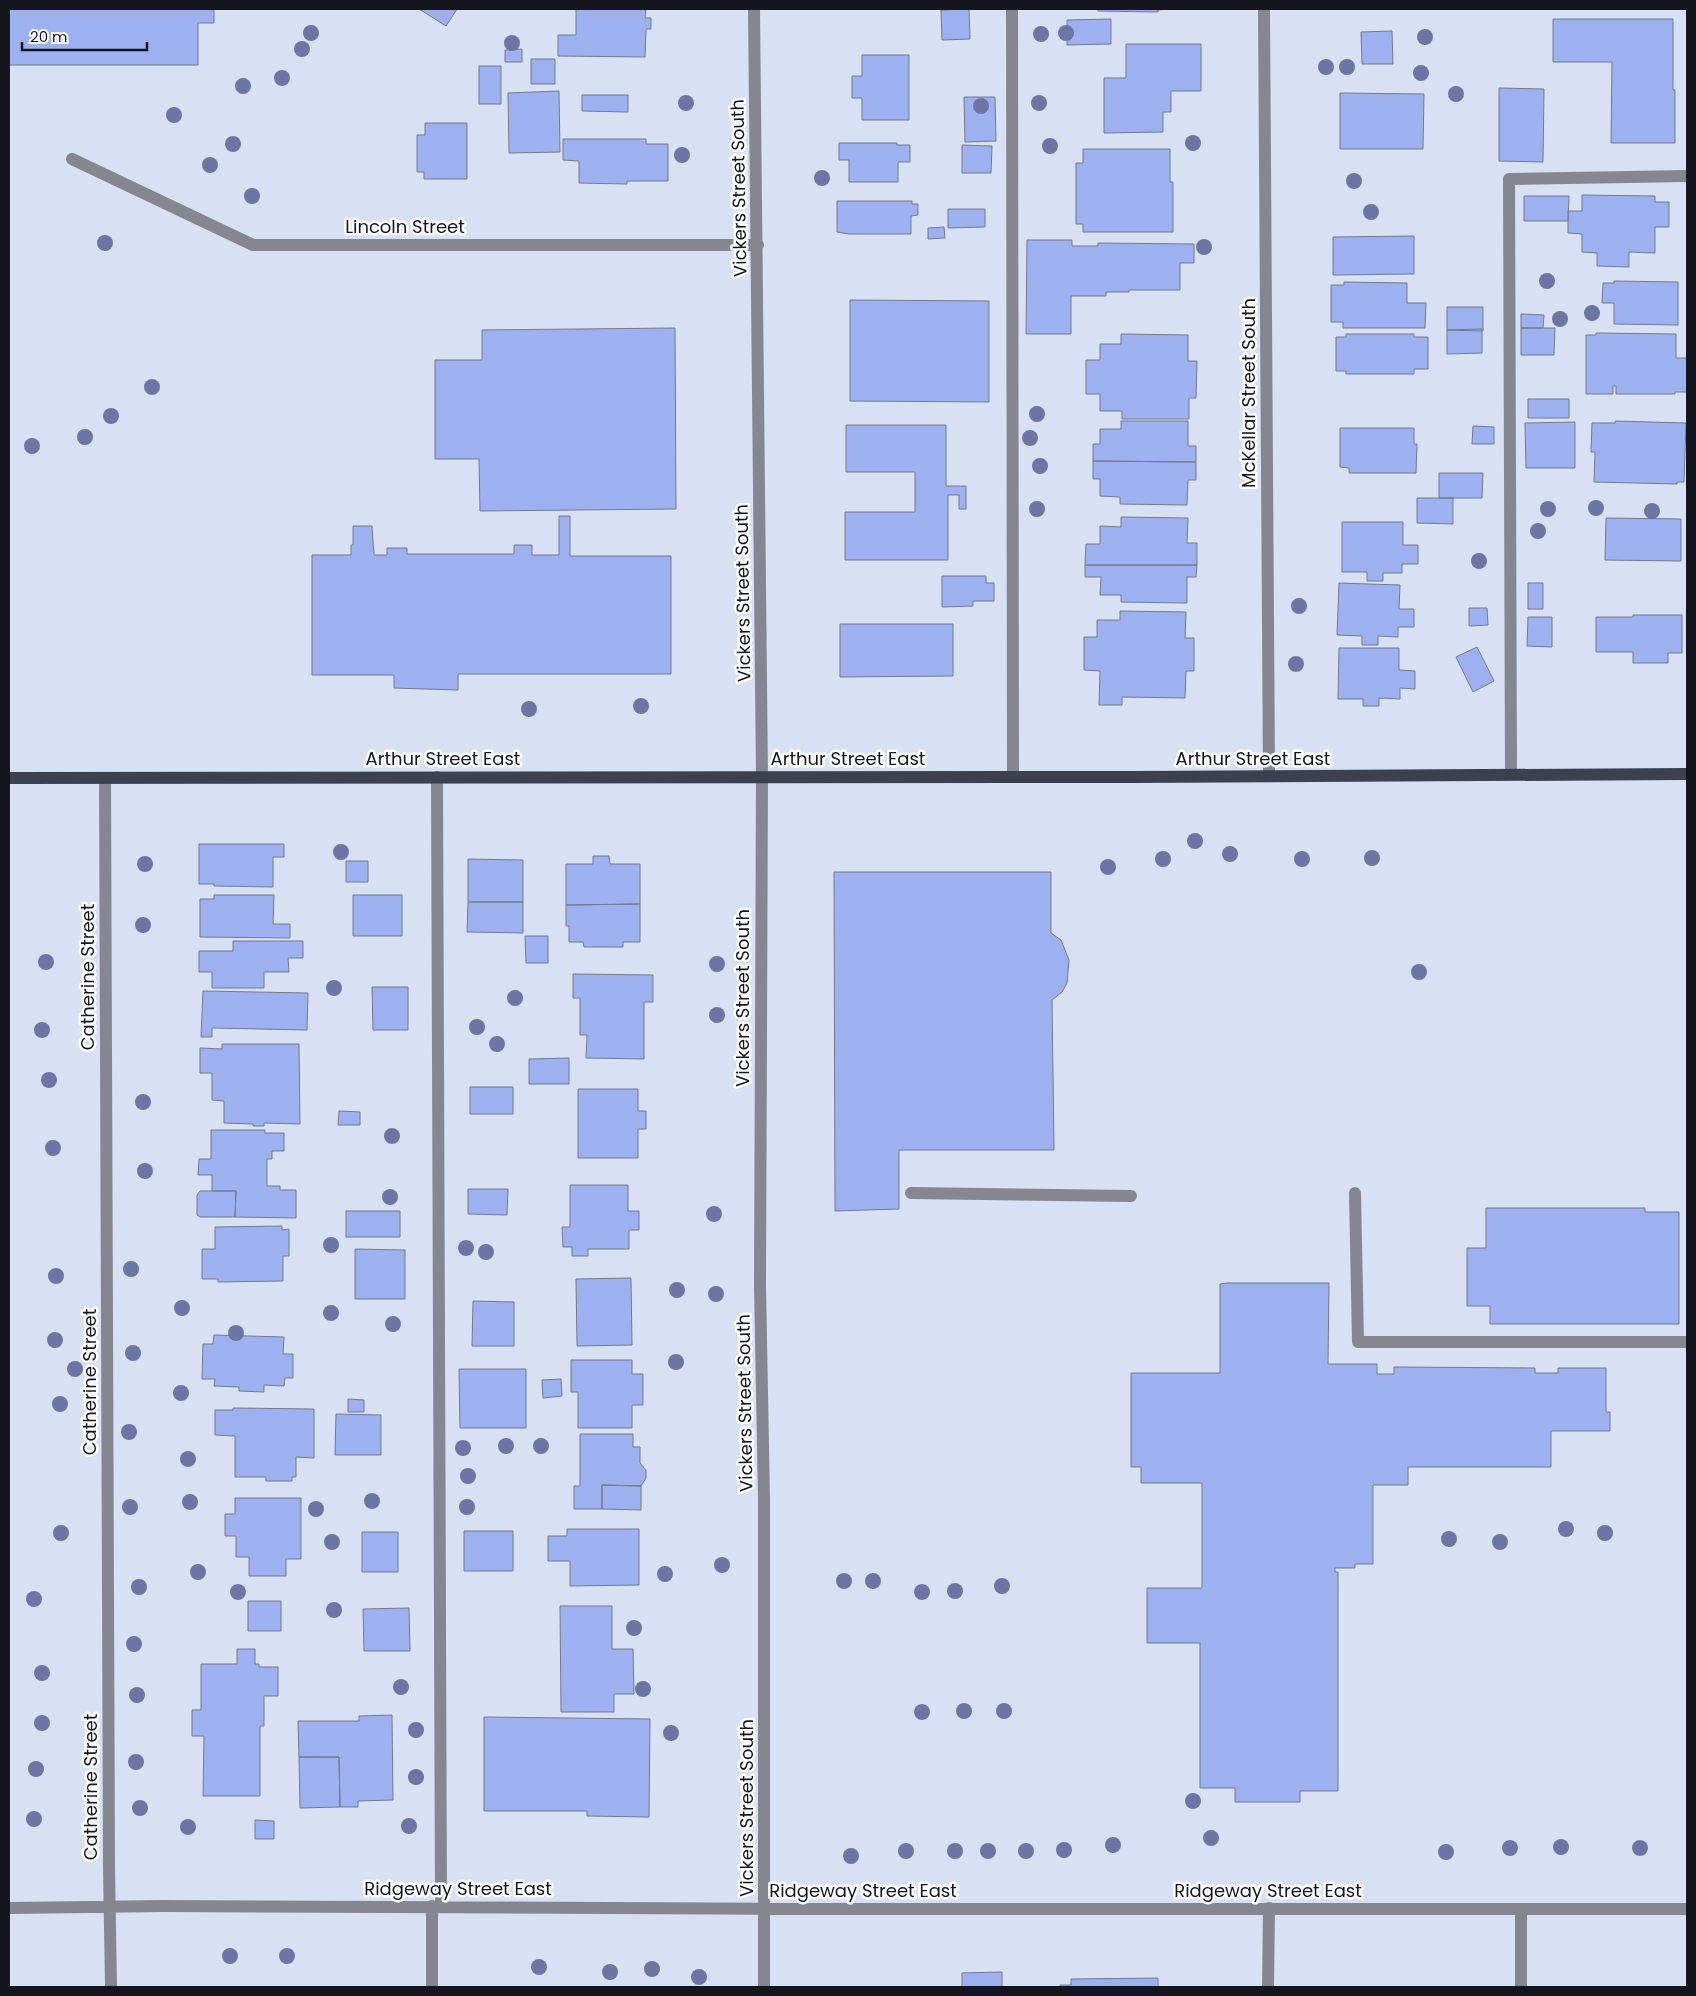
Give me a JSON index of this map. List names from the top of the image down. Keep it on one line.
{"streets":{"main road":["Arthur Street East"],"street":["Vickers Street South","Lincoln Street","McKellar Street South","Catherine Street","Ridgeway Street East"]},"crossings":[["Vickers Street South","Lincoln Street"],["Vickers Street South","Arthur Street East"],["Vickers Street South","Ridgeway Street East"],["McKellar Street South","Arthur Street East"],["Arthur Street East","Catherine Street"],["Catherine Street","Ridgeway Street East"]],"scale_bar":"20 m"}
